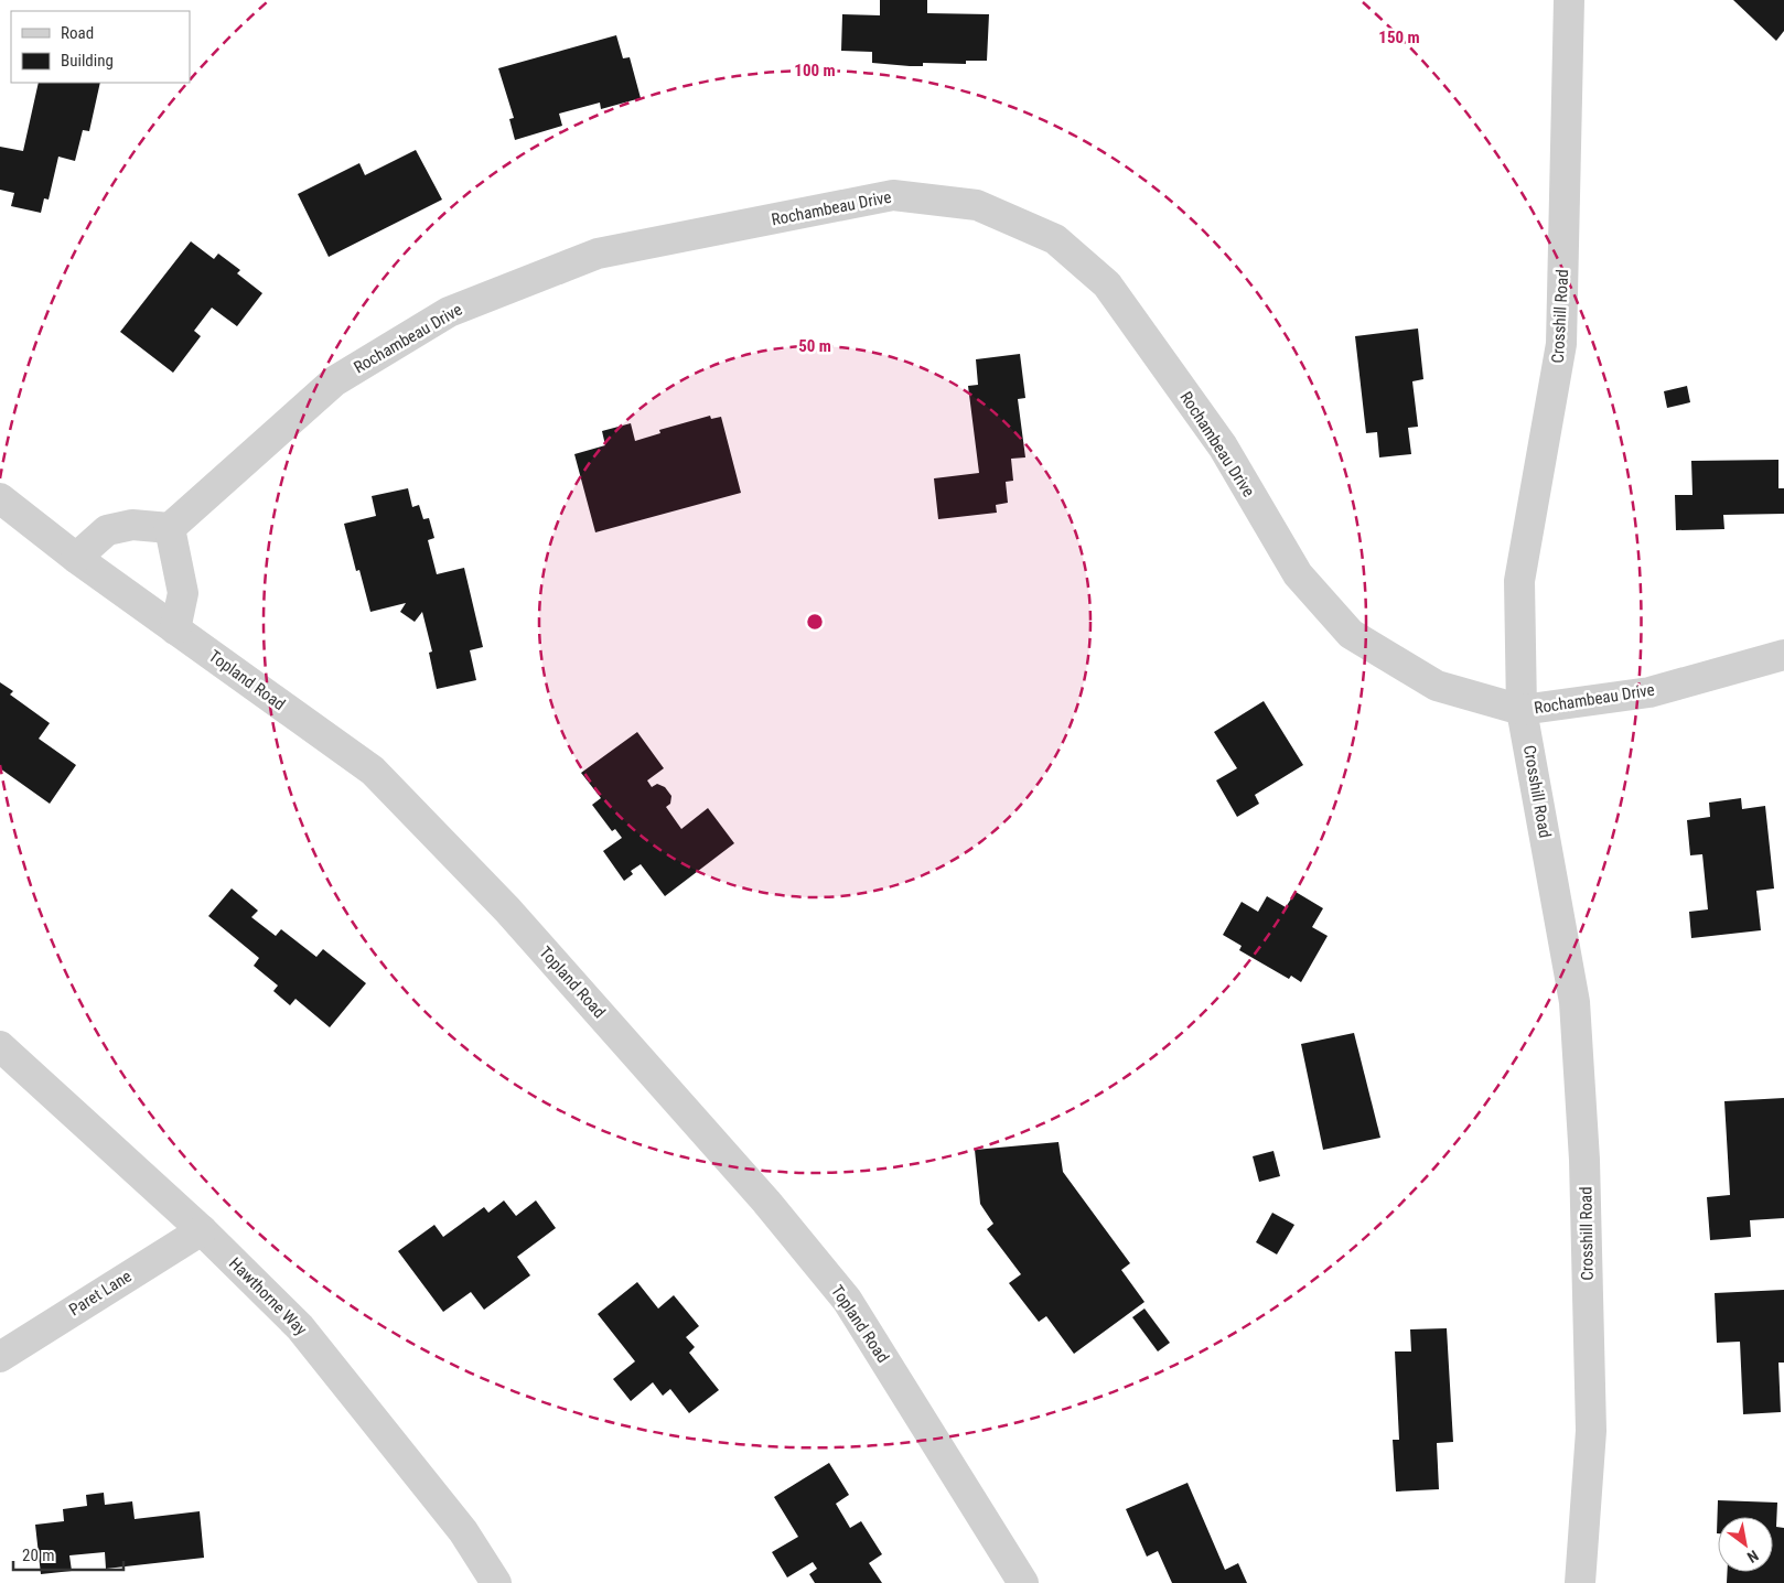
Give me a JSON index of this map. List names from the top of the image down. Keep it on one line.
{"streets":{"street":["Rochambeau Drive","Crosshill Road","Topland Road","Paret Lane","Hawthorne Way"]},"crossings":[["Rochambeau Drive","Crosshill Road"],["Paret Lane","Hawthorne Way"]],"legend":["Road","Building"],"scale_bar":"20 m","north":"bottom right","rings":["150 m","100 m","50 m"]}
